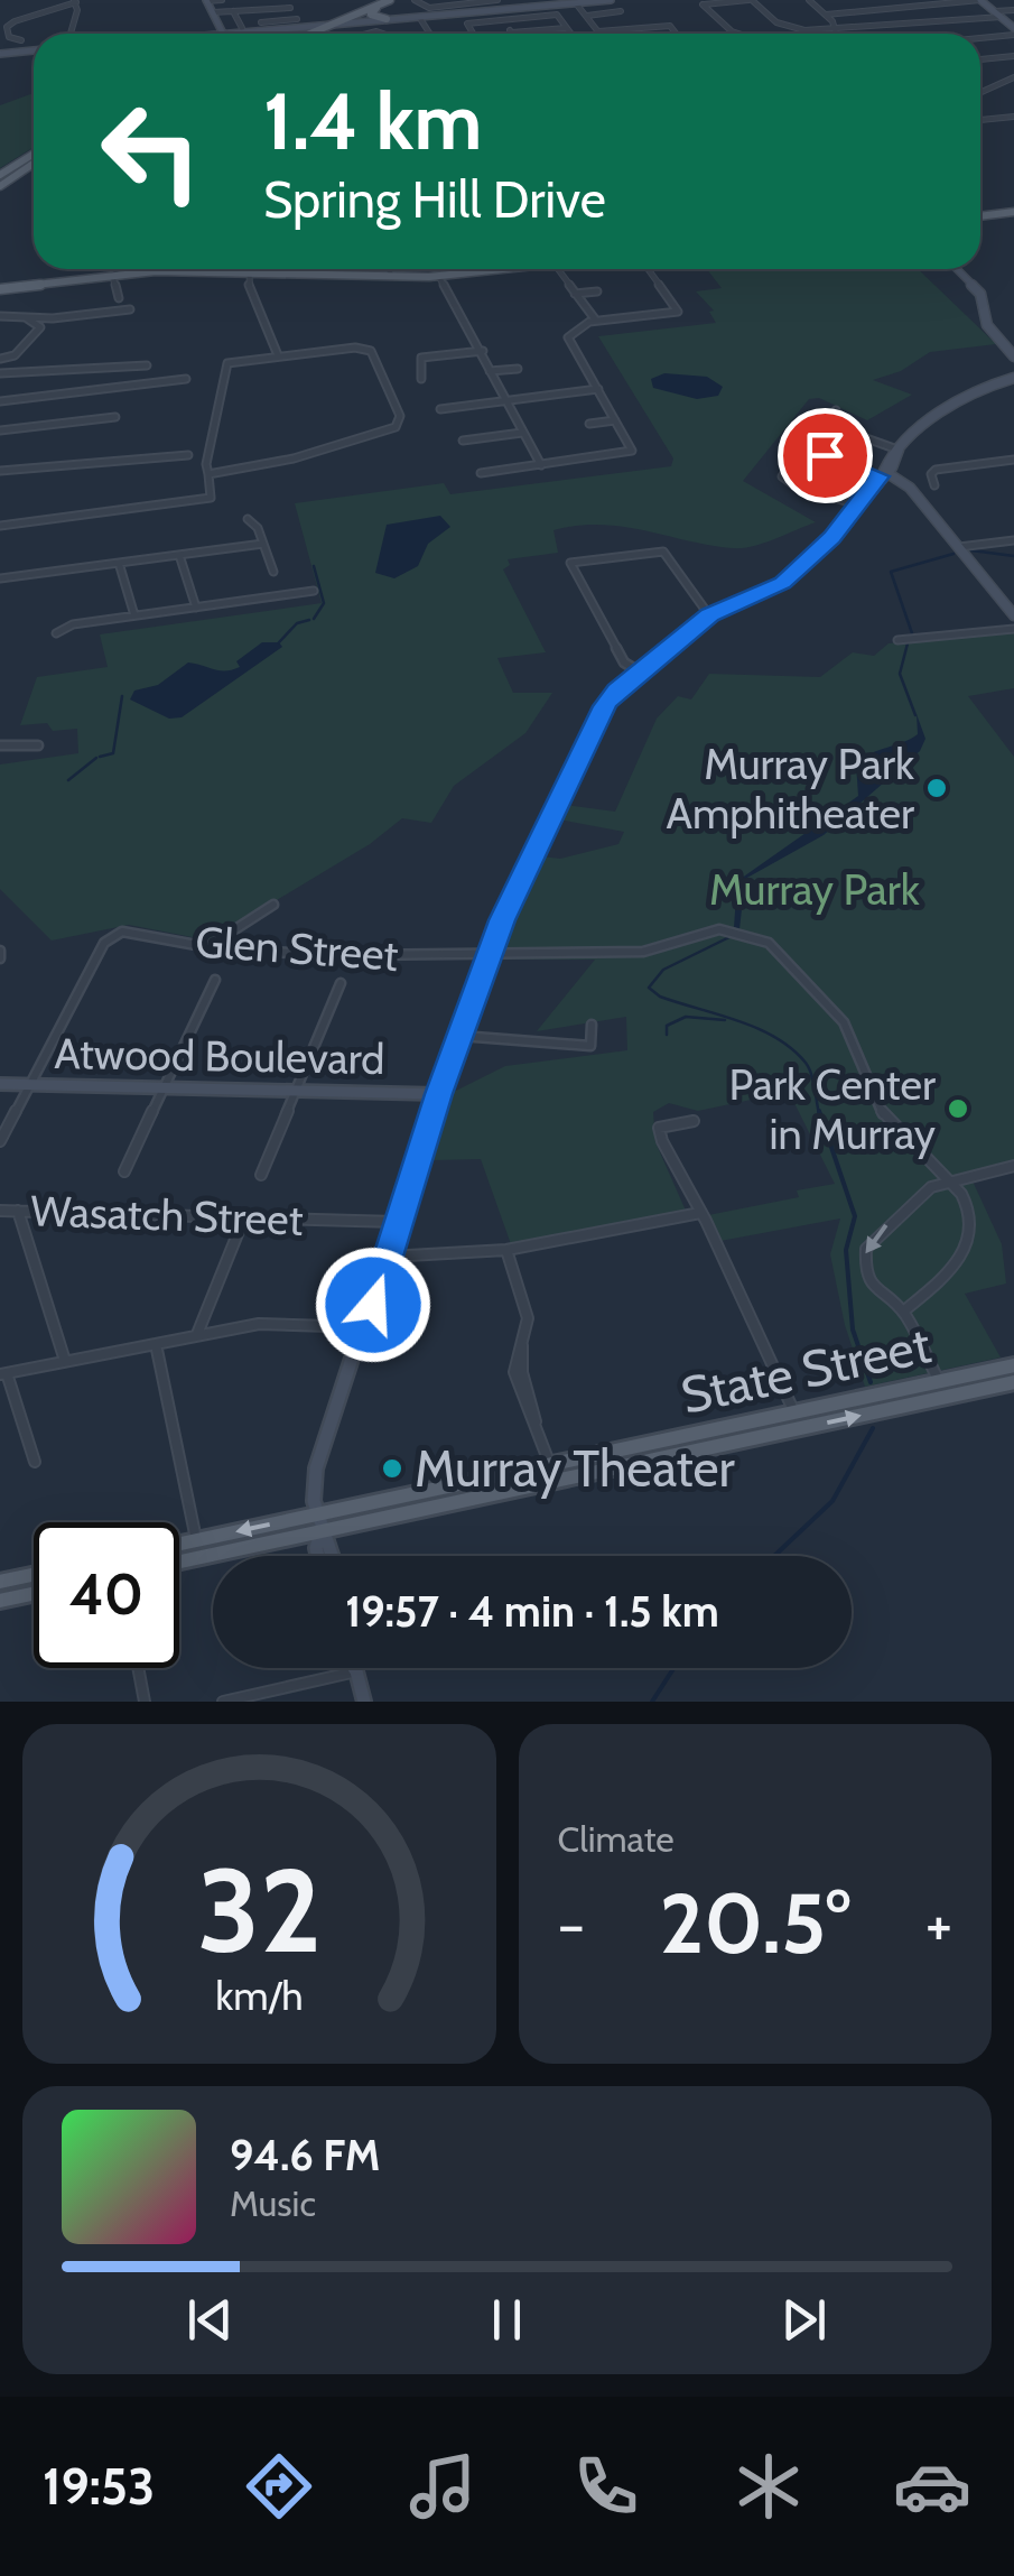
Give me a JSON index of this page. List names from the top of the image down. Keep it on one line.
{"streets":{"main road":["State Street"],"street":["Glen Street","Atwood Boulevard","Wasatch Street"]},"crossings":[["Glen Street","Atwood Boulevard"]],"parks":["Murray Park"],"places":["Murray Park Amphitheater","Park Center in Murray","Murray Theater"],"page":{"turn":["1.4 km","Spring Hill Drive"],"limit":"40","trip":"19:57 · 4 min · 1.5 km","tile":"Climate","heat":["−","20.5°","+"],"song":["94.6 FM","Music"],"tabs":"19:53","gauge":["32","km/h"]}}
